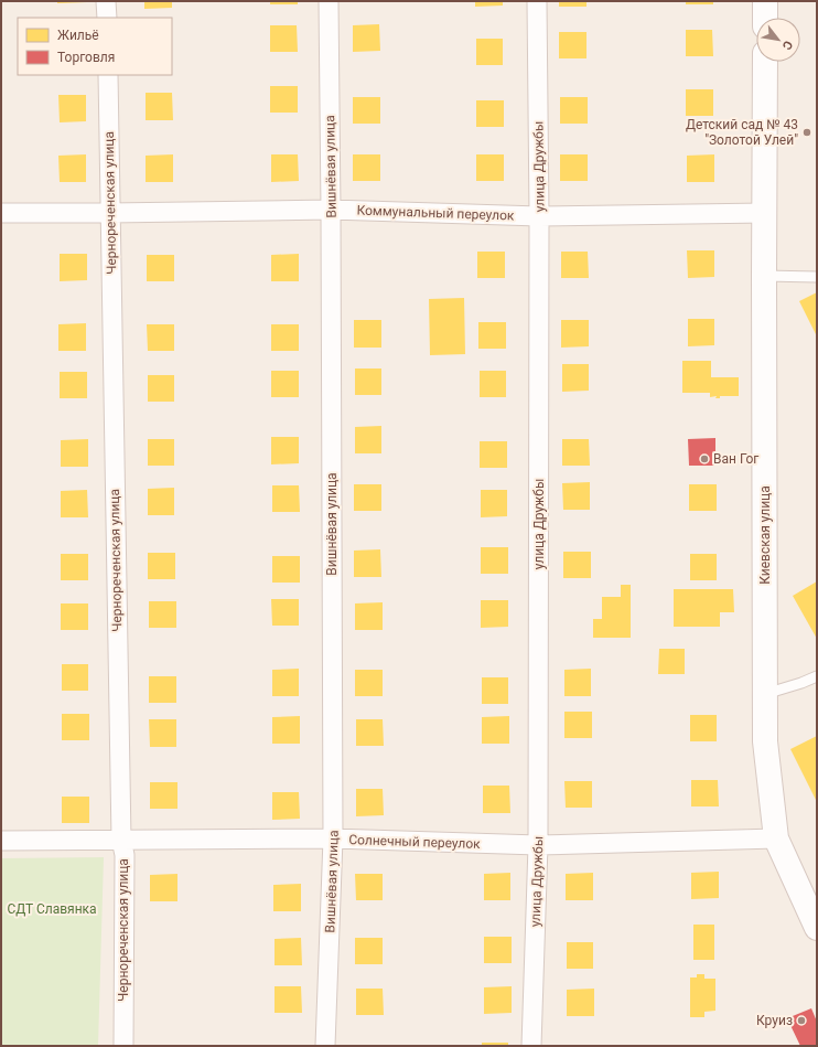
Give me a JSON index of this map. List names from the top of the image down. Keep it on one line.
{"streets":{"main road":["Киевская улица"],"street":["Вишнёвая улица","улица Дружбы","Чернореченская улица","Коммунальный переулок","Солнечный переулок"]},"crossings":[["Вишнёвая улица","Коммунальный переулок"],["Вишнёвая улица","Солнечный переулок"],["улица Дружбы","Коммунальный переулок"],["улица Дружбы","Солнечный переулок"],["Чернореченская улица","Коммунальный переулок"],["Чернореченская улица","Солнечный переулок"],["Коммунальный переулок","Киевская улица"],["Киевская улица","Солнечный переулок"]],"parks":["СДТ Славянка"],"places":["Детский сад № 43 \"Золотой Улей\"","Ван Гог","Круиз"],"legend":["Жильё","Торговля"],"north":"bottom right"}
